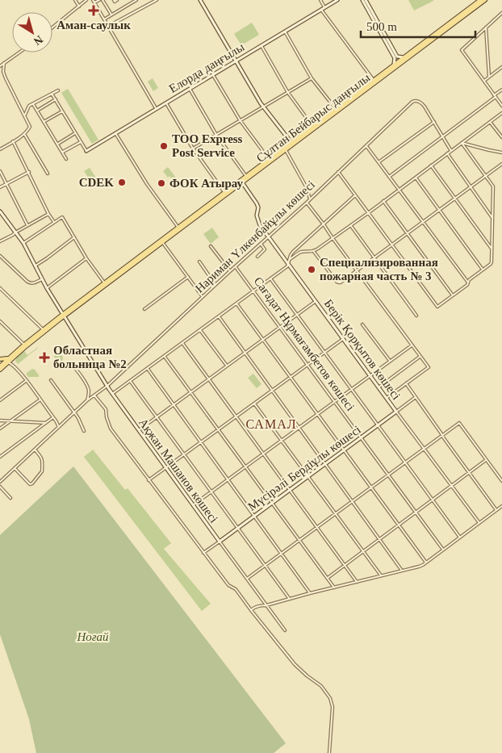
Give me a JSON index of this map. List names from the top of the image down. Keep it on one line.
{"streets":{"main road":["Сұлтан Бейбарыс даңғылы"],"street":["Елорда даңғылы","Нариман Үлкенбайұлы көшесі","Сағадат Нұрмағамбетов көшесі","Берік Қорқытов көшесі","Мүсірәлі Бердіұлы көшесі","Ақжан Машанов көшесі"]},"crossings":[["Сұлтан Бейбарыс даңғылы","Берік Қорқытов көшесі"],["Сұлтан Бейбарыс даңғылы","Ақжан Машанов көшесі"],["Нариман Үлкенбайұлы көшесі","Сағадат Нұрмағамбетов көшесі"],["Нариман Үлкенбайұлы көшесі","Берік Қорқытов көшесі"],["Нариман Үлкенбайұлы көшесі","Ақжан Машанов көшесі"],["Сағадат Нұрмағамбетов көшесі","Мүсірәлі Бердіұлы көшесі"],["Берік Қорқытов көшесі","Мүсірәлі Бердіұлы көшесі"],["Мүсірәлі Бердіұлы көшесі","Ақжан Машанов көшесі"]],"districts":["САМАЛ"],"parks":["Ноғай"],"places":{"health":["Аман-саулык","Областная больница №2"],"other":["ТОО Express Post Service","CDEK","ФОК Атырау","Специализированная пожарная часть № 3"]},"scale_bar":"500 m","north":"bottom right"}
